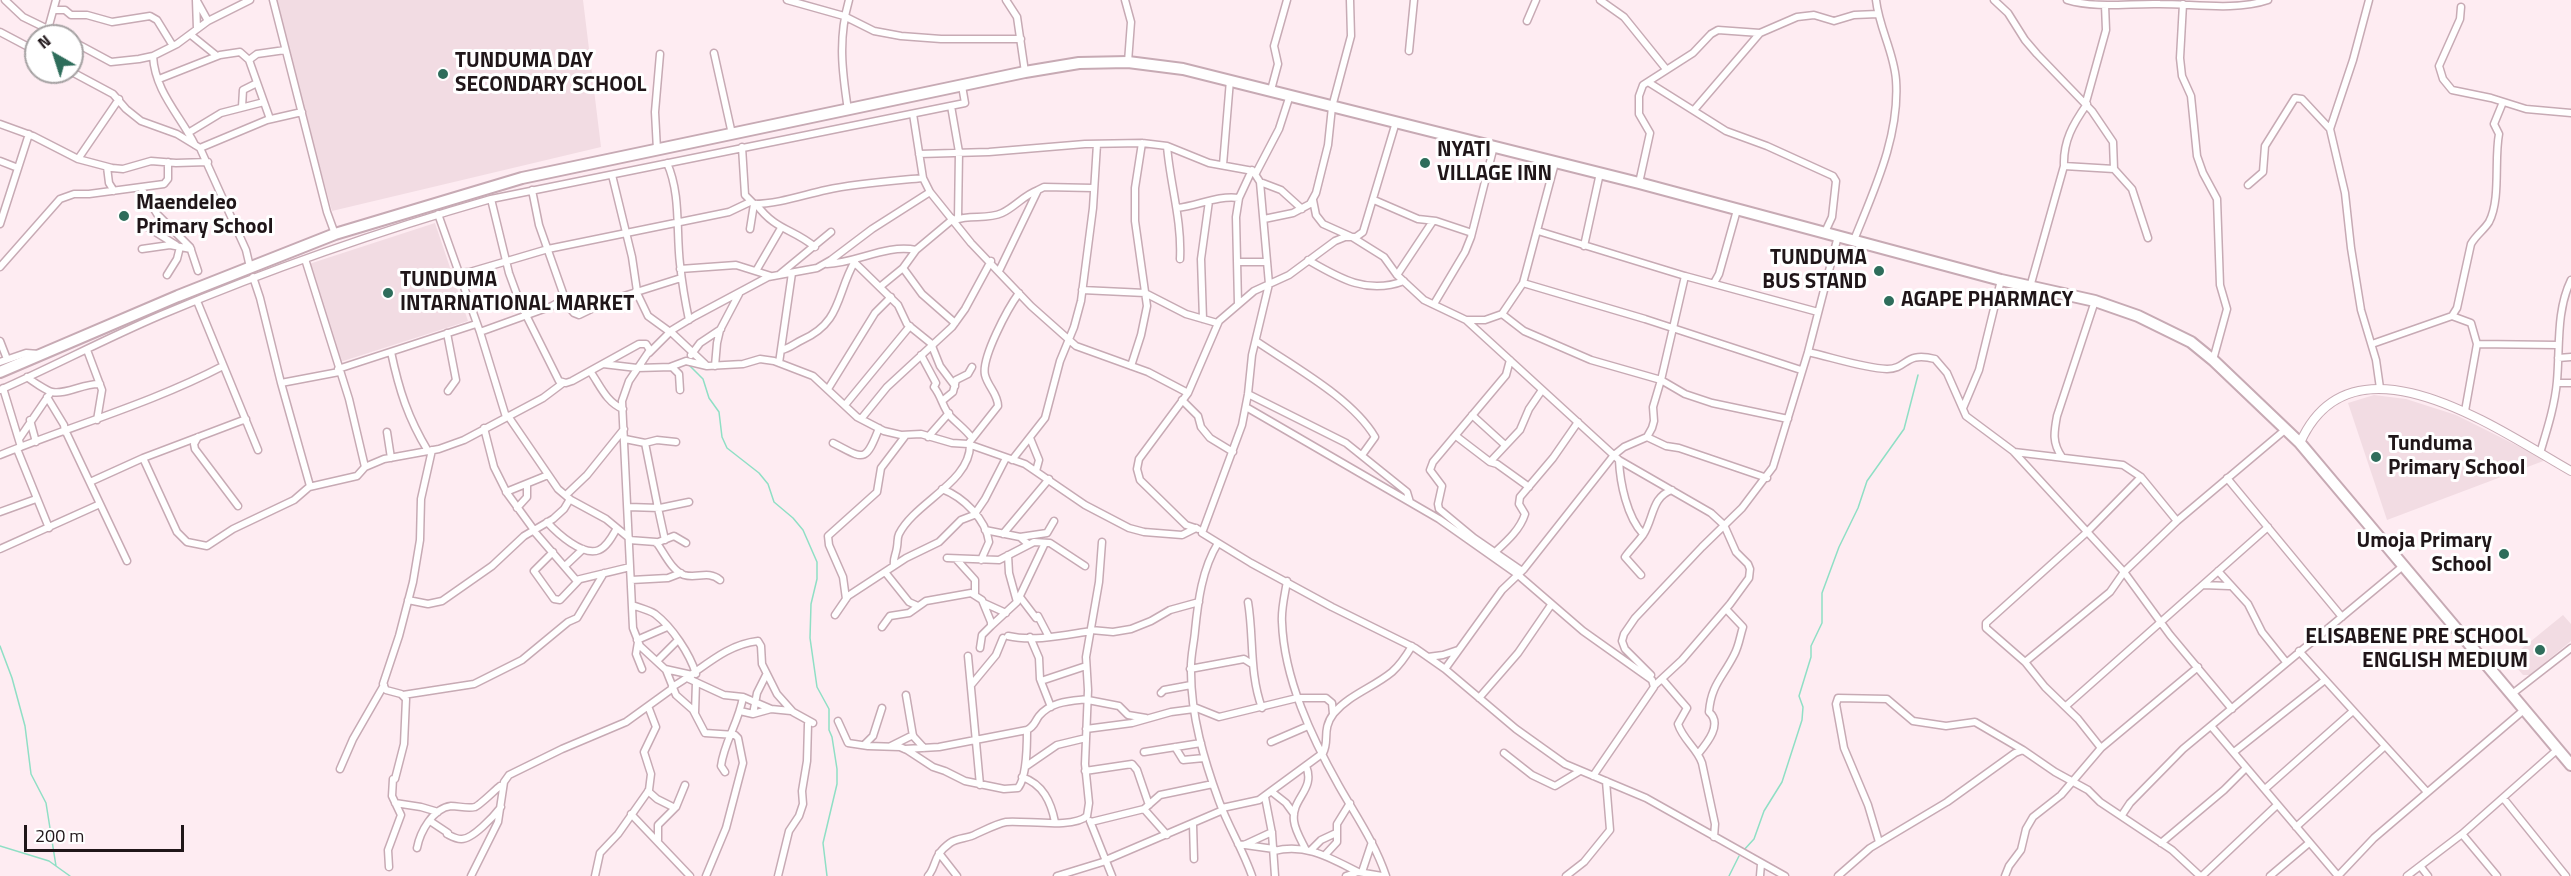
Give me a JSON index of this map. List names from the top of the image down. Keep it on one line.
{"places":["TUNDUMA DAY SECONDARY SCHOOL","NYATI VILLAGE INN","Maendeleo Primary School","TUNDUMA BUS STAND","TUNDUMA INTARNATIONAL MARKET","AGAPE PHARMACY","Tunduma Primary School","Umoja Primary School","ELISABENE PRE SCHOOL ENGLISH MEDIUM"],"scale_bar":"200 m","north":"top left"}
